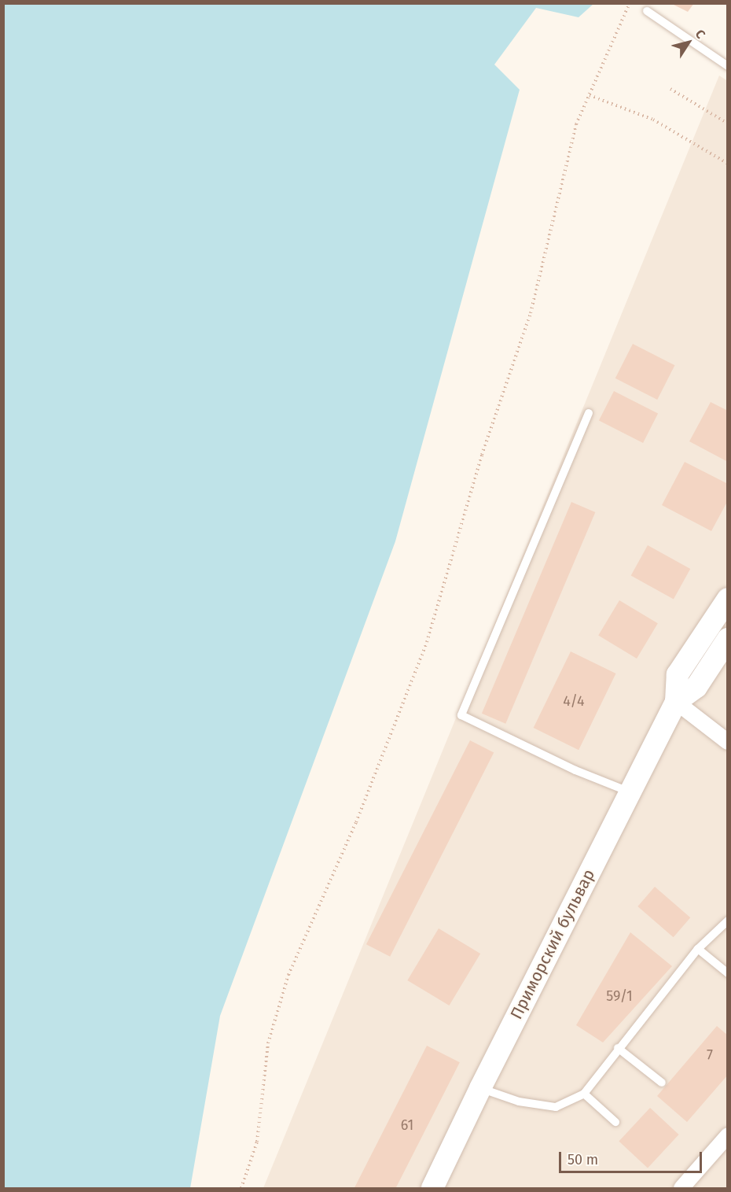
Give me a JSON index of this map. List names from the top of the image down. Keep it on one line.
{"streets":{"street":["Приморский бульвар"]},"house_numbers":["4/4","59/1","7","61"],"scale_bar":"50 m","north":"top right"}
